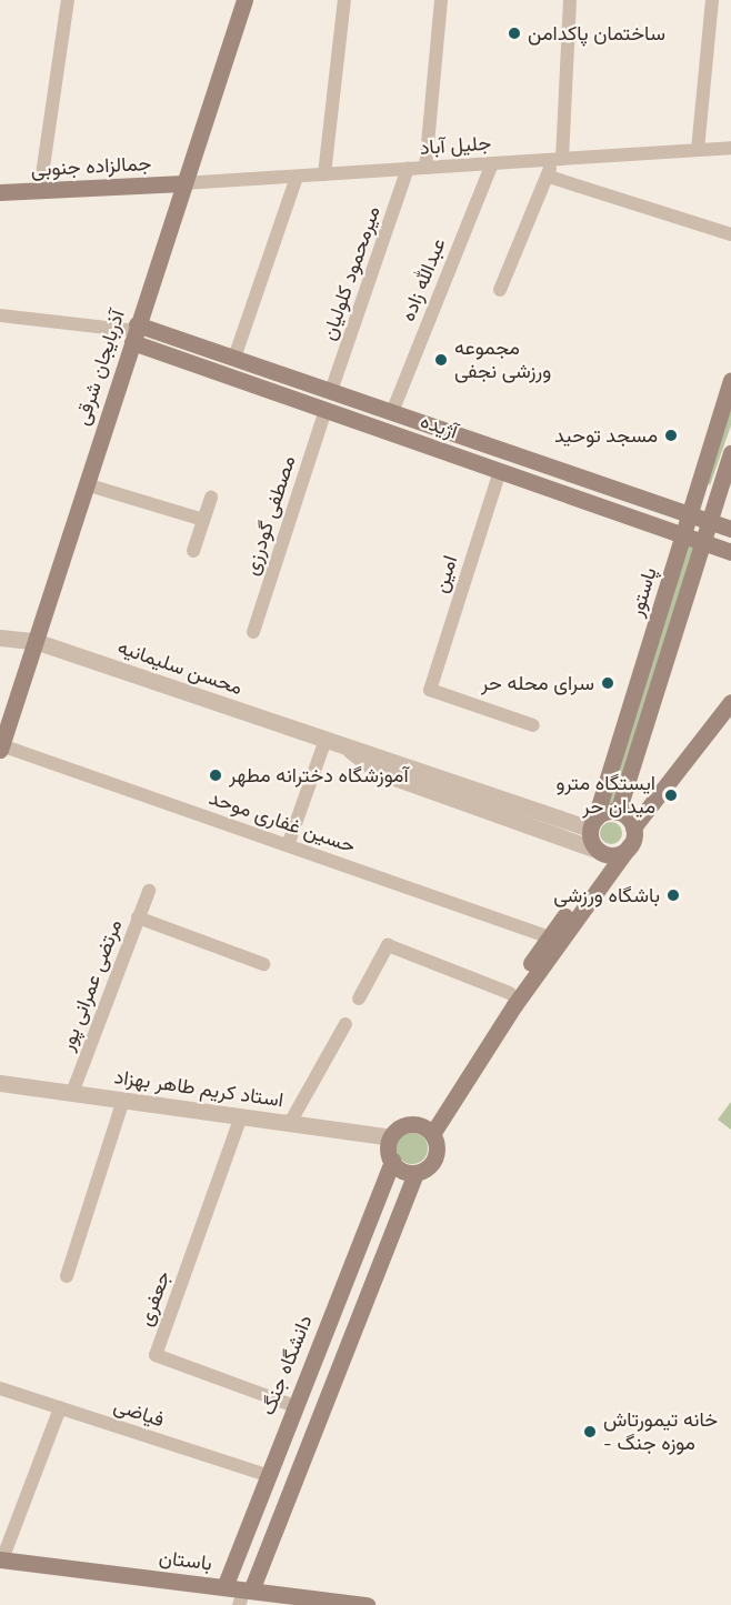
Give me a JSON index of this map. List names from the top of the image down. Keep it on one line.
{"streets":{"main road":["جمالزاده جنوبی","آذربایجان شرقی","آژیده","پاستور","دانشگاه جنگ","باستان"],"street":["جلیل آباد","میرمحمود کلولیان","عبدالله زاده","مصطفی گودرزی","امین","محسن سلیمانیه","حسین غفاری موحد","مرتضی عمرانی پور","استاد کریم طاهر بهزاد","جعفری","فیاضی"]},"crossings":[["جلیل آباد","جمالزاده جنوبی"],["جلیل آباد","میرمحمود کلولیان"],["جلیل آباد","عبدالله زاده"],["جلیل آباد","آذربایجان شرقی"],["جمالزاده جنوبی","آذربایجان شرقی"],["میرمحمود کلولیان","آژیده"],["عبدالله زاده","آژیده"],["آذربایجان شرقی","آژیده"],["آذربایجان شرقی","محسن سلیمانیه"],["آذربایجان شرقی","حسین غفاری موحد"],["آژیده","مصطفی گودرزی"],["آژیده","امین"],["آژیده","پاستور"],["پاستور","محسن سلیمانیه"],["مرتضی عمرانی پور","استاد کریم طاهر بهزاد"],["استاد کریم طاهر بهزاد","جعفری"],["استاد کریم طاهر بهزاد","دانشگاه جنگ"],["جعفری","دانشگاه جنگ"],["دانشگاه جنگ","فیاضی"],["دانشگاه جنگ","باستان"]],"places":["ساختمان پاکدامن","مجموعه ورزشی نجفی","مسجد توحید","سرای محله حر","آموزشگاه دخترانه مطهر","ایستگاه مترو میدان حر","باشگاه ورزشی","خانه تیمورتاش - موزه جنگ"]}
